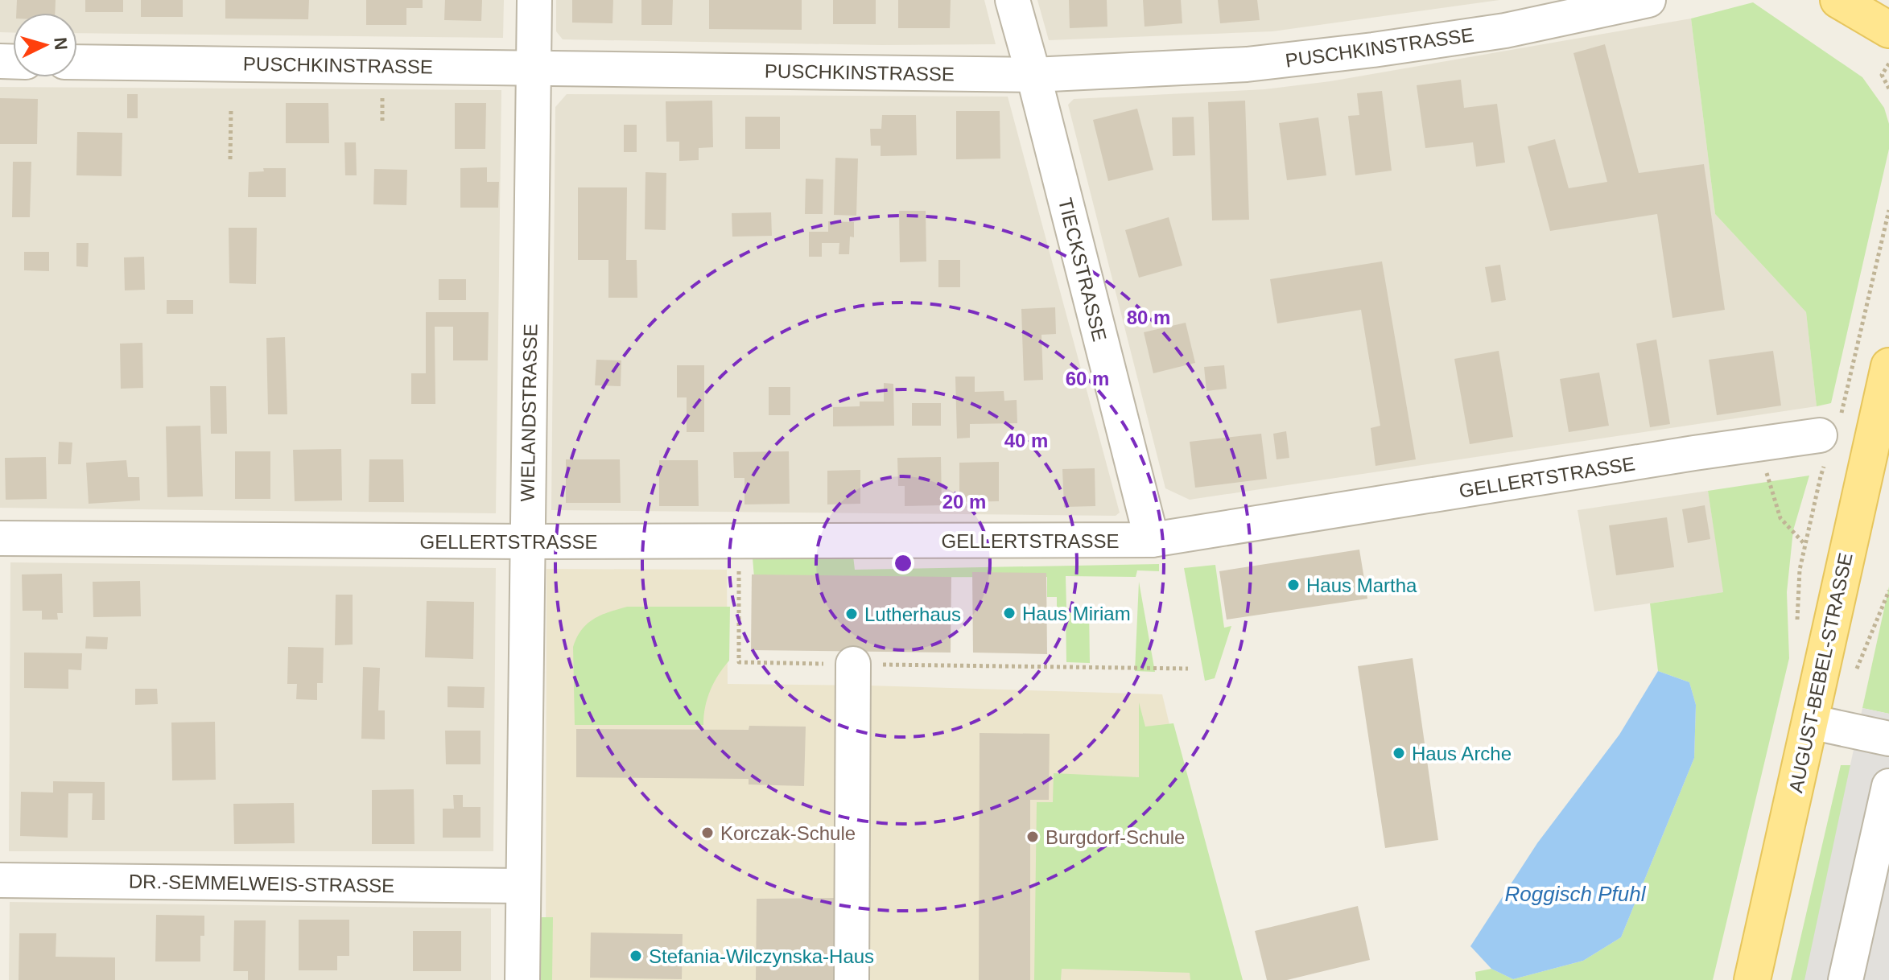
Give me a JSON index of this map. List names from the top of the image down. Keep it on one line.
{"streets":{"main road":["AUGUST-BEBEL-STRASSE"],"street":["PUSCHKINSTRASSE","TIECKSTRASSE","WIELANDSTRASSE","GELLERTSTRASSE","DR.-SEMMELWEIS-STRASSE"]},"crossings":[["PUSCHKINSTRASSE","TIECKSTRASSE"],["PUSCHKINSTRASSE","WIELANDSTRASSE"],["TIECKSTRASSE","GELLERTSTRASSE"],["WIELANDSTRASSE","GELLERTSTRASSE"],["WIELANDSTRASSE","DR.-SEMMELWEIS-STRASSE"]],"water":["Roggisch Pfuhl"],"places":["Haus Martha","Haus Miriam","Lutherhaus","Haus Arche","Korczak-Schule","Burgdorf-Schule","Stefania-Wilczynska-Haus"],"north":"right","rings":["80 m","60 m","40 m","20 m"]}
